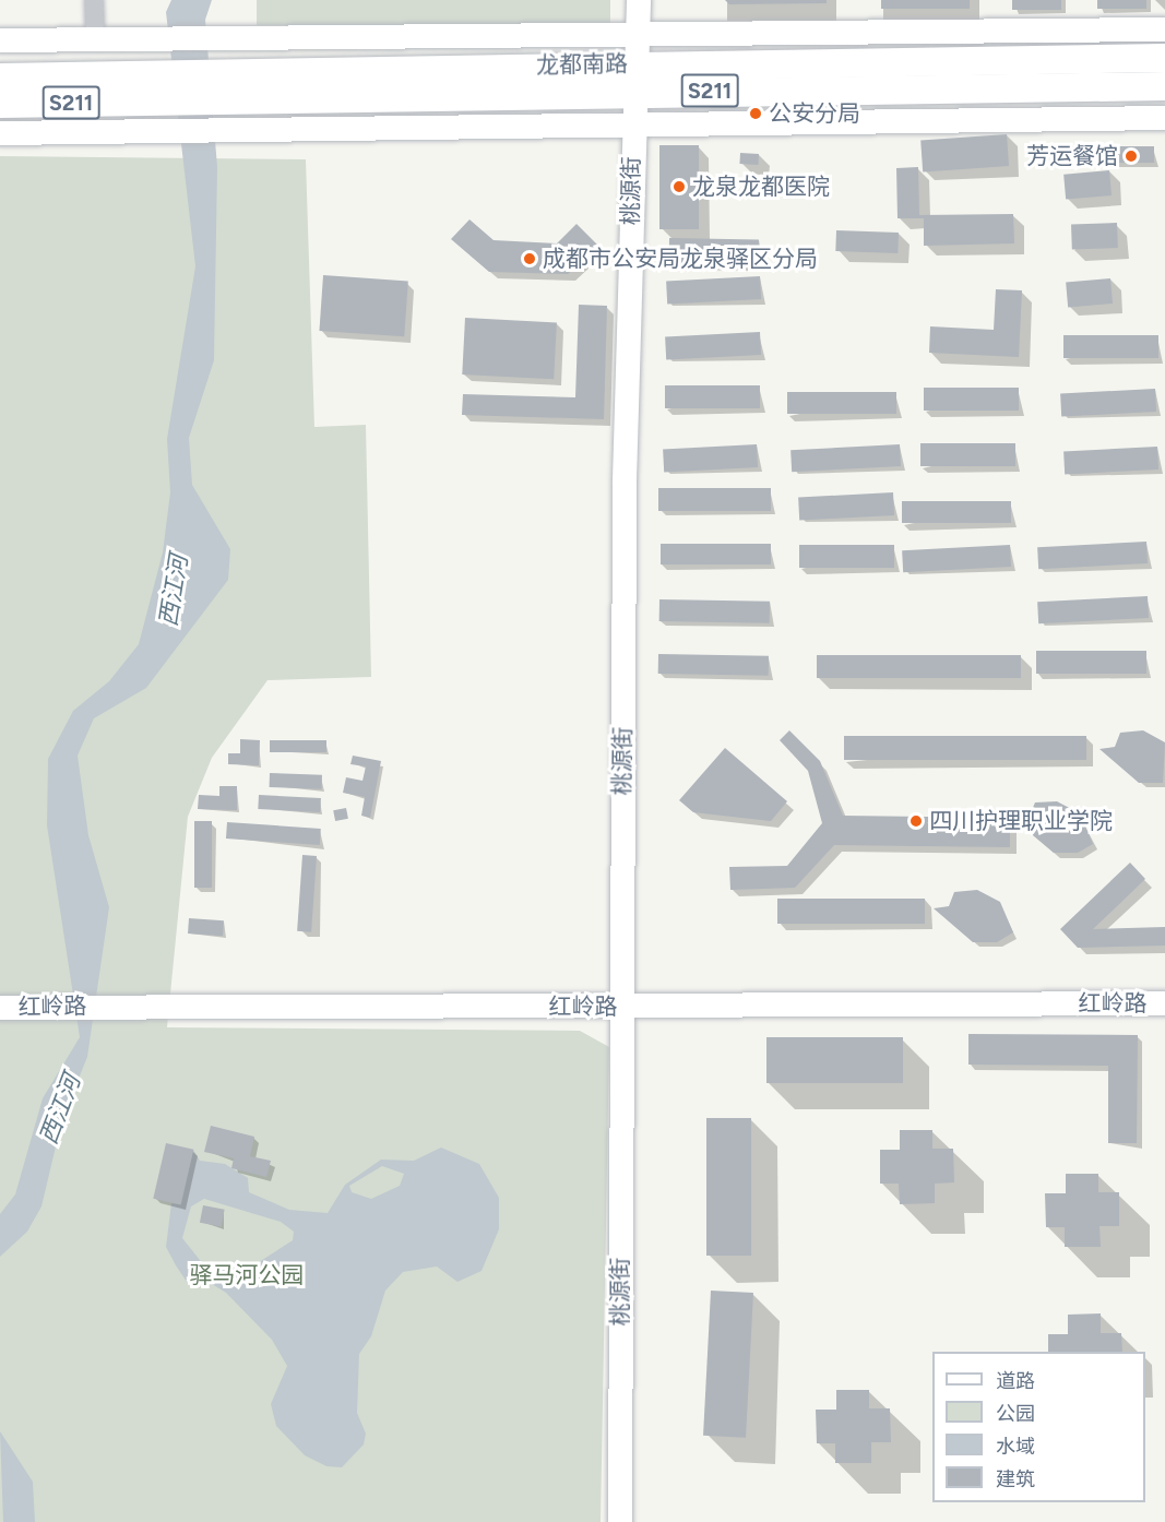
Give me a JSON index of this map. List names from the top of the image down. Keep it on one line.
{"streets":{"main road":["龙都南路","S211"],"street":["桃源街","红岭路"]},"crossings":[["龙都南路","桃源街"],["桃源街","红岭路"]],"water":["西江河"],"parks":["驿马河公园"],"places":["公安分局","芳运餐馆","龙泉龙都医院","成都市公安局龙泉驿区分局","四川护理职业学院"],"legend":["道路","公园","水域","建筑"]}
